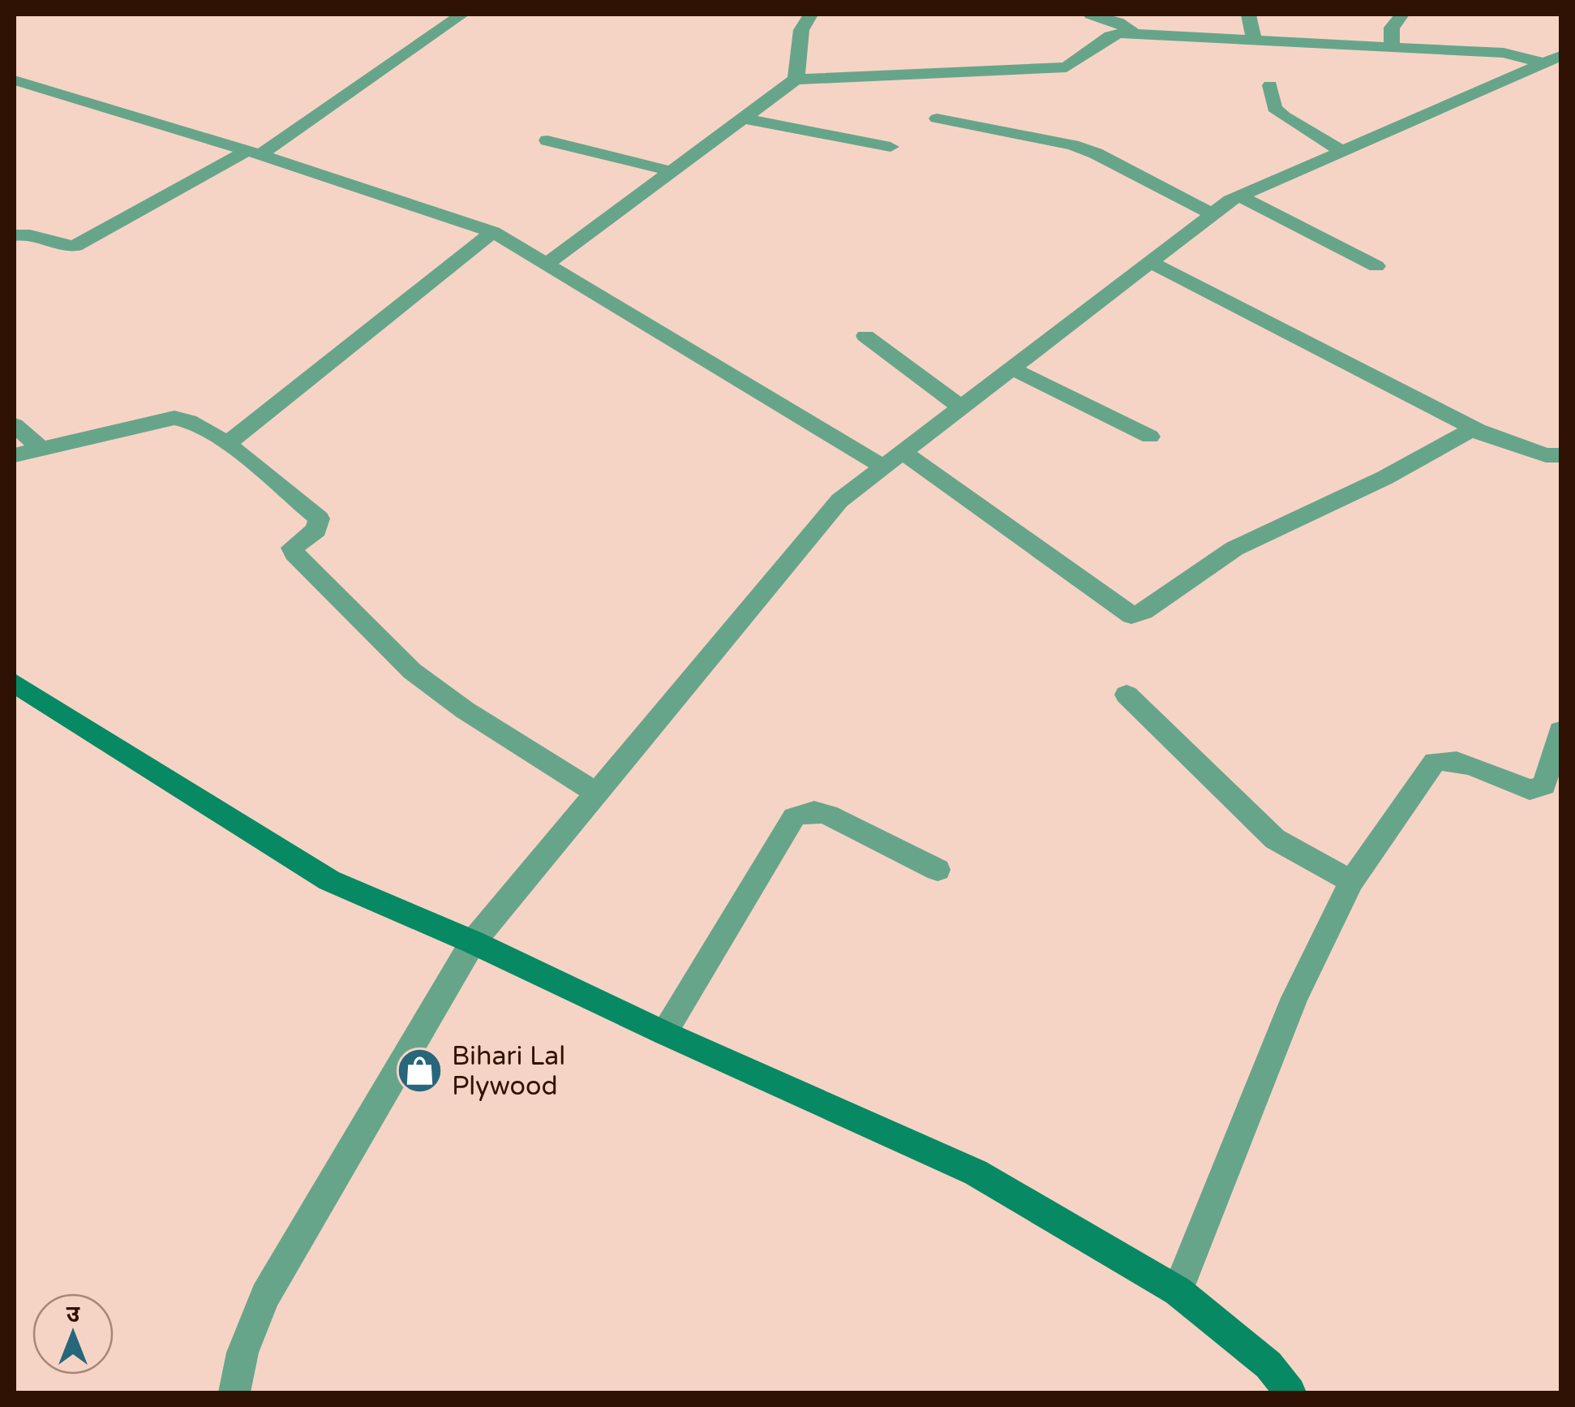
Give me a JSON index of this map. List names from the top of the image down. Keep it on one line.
{"places":{"shop":["Bihari Lal Plywood"]},"north":"top"}
